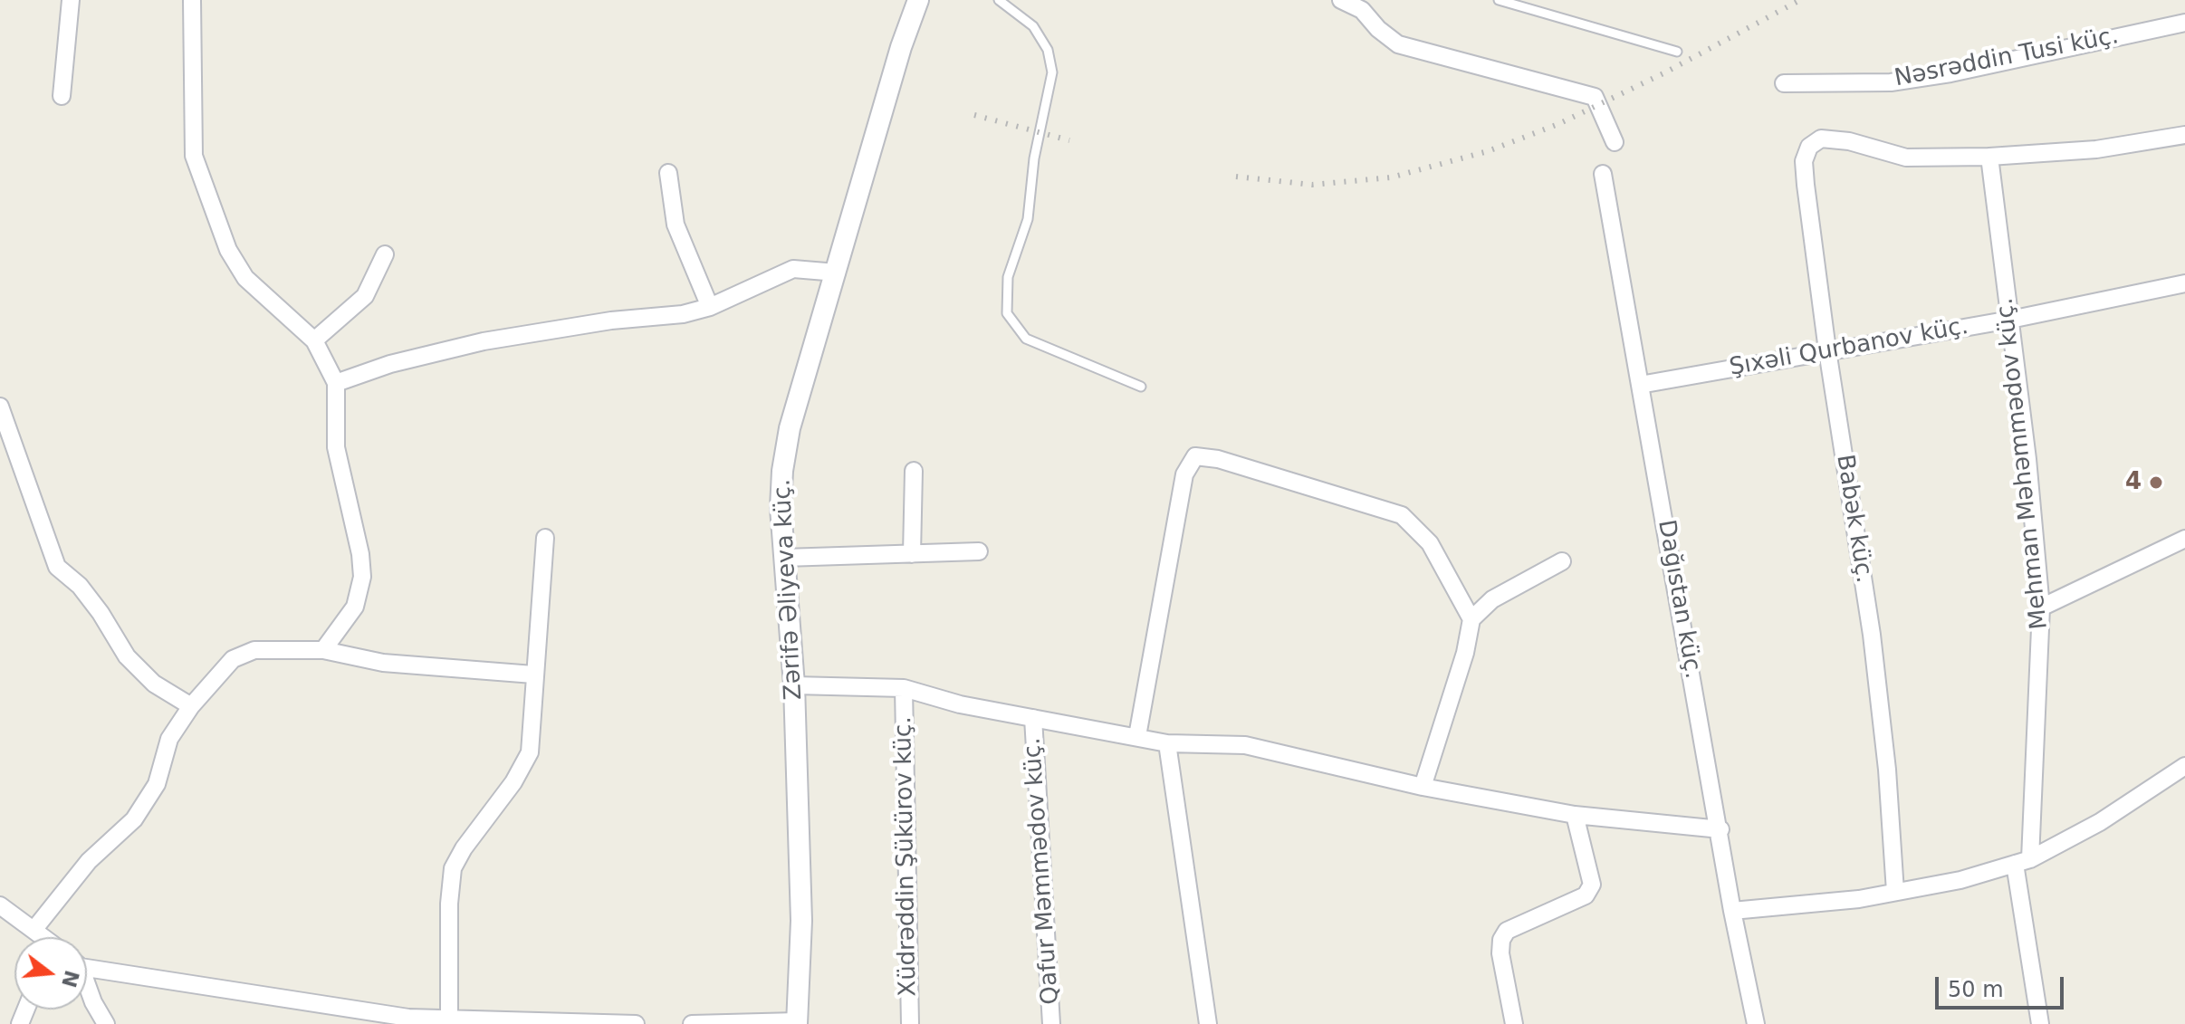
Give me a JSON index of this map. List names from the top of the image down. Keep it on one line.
{"streets":{"street":["Nəsrəddin Tusi küç.","Şıxəli Qurbanov küç.","Mehman Məhəmmədov küç.","Babək küç.","Zərifə Əliyeva küç.","Dağıstan küç.","Xüdrəddin Şükürov küç.","Qafur Məmmədov küç."]},"crossings":[["Şıxəli Qurbanov küç.","Mehman Məhəmmədov küç."],["Şıxəli Qurbanov küç.","Babək küç."],["Şıxəli Qurbanov küç.","Dağıstan küç."],["Mehman Məhəmmədov küç.","Babək küç."]],"places":["4"],"scale_bar":"50 m","north":"right"}
